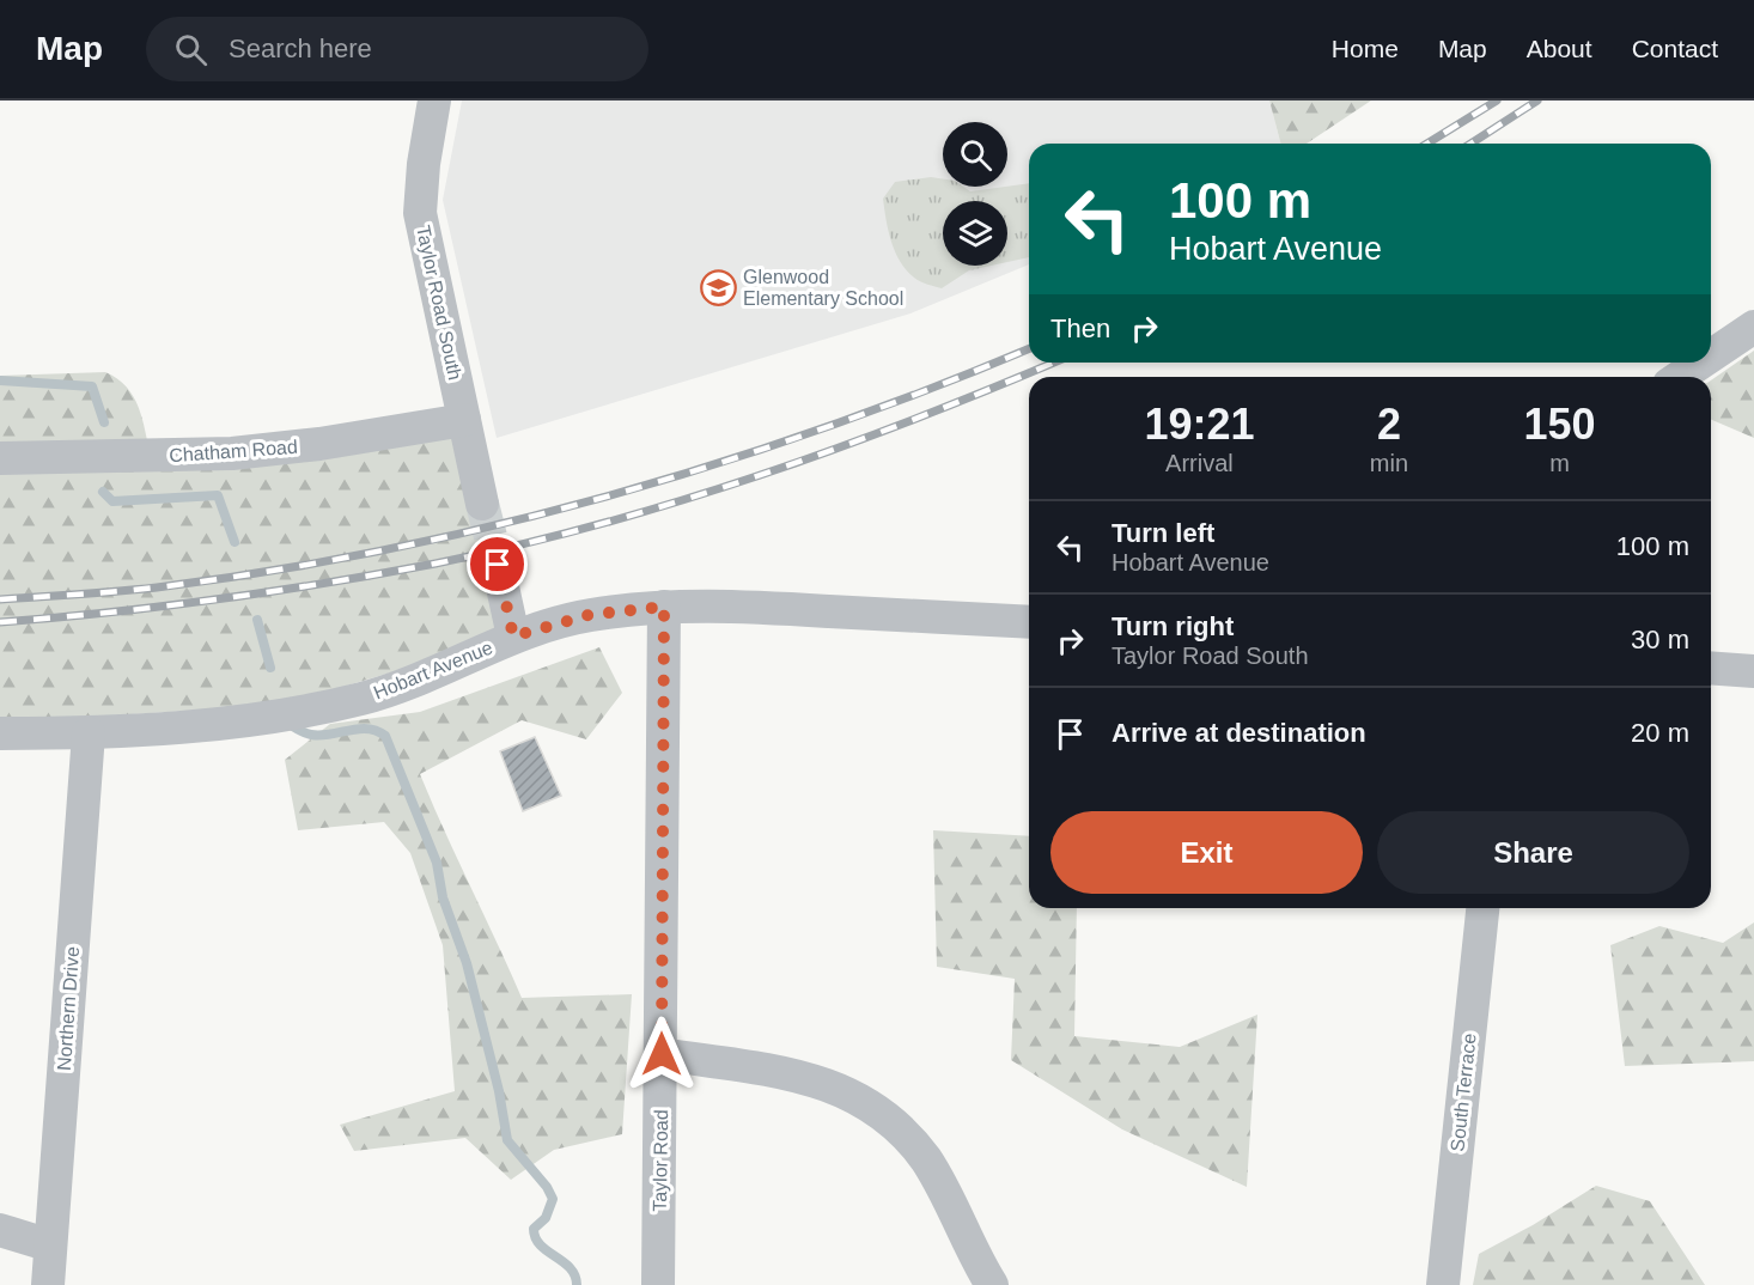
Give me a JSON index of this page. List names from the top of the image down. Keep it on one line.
{"streets":{"street":["Taylor Road South","Chatham Road","Hobart Avenue","Northern Drive","South Terrace","Taylor Road"]},"crossings":[["Taylor Road South","Chatham Road"],["Hobart Avenue","Northern Drive"],["Hobart Avenue","Taylor Road"]],"places":{"school or university":["Glenwood Elementary School"]},"page":{"header":"Map","search":"Search here","nav":["Home","Map","About","Contact"],"turn":["100 m","Hobart Avenue"],"then":"Then","eta":["19:21","Arrival","2","min","150","m"],"list":[{"name":"Turn left","note":"Hobart Avenue","value":"100 m"},{"name":"Turn right","note":"Taylor Road South","value":"30 m"},{"name":"Arrive at destination","value":"20 m"}],"buttons":["Exit","Share"]}}
